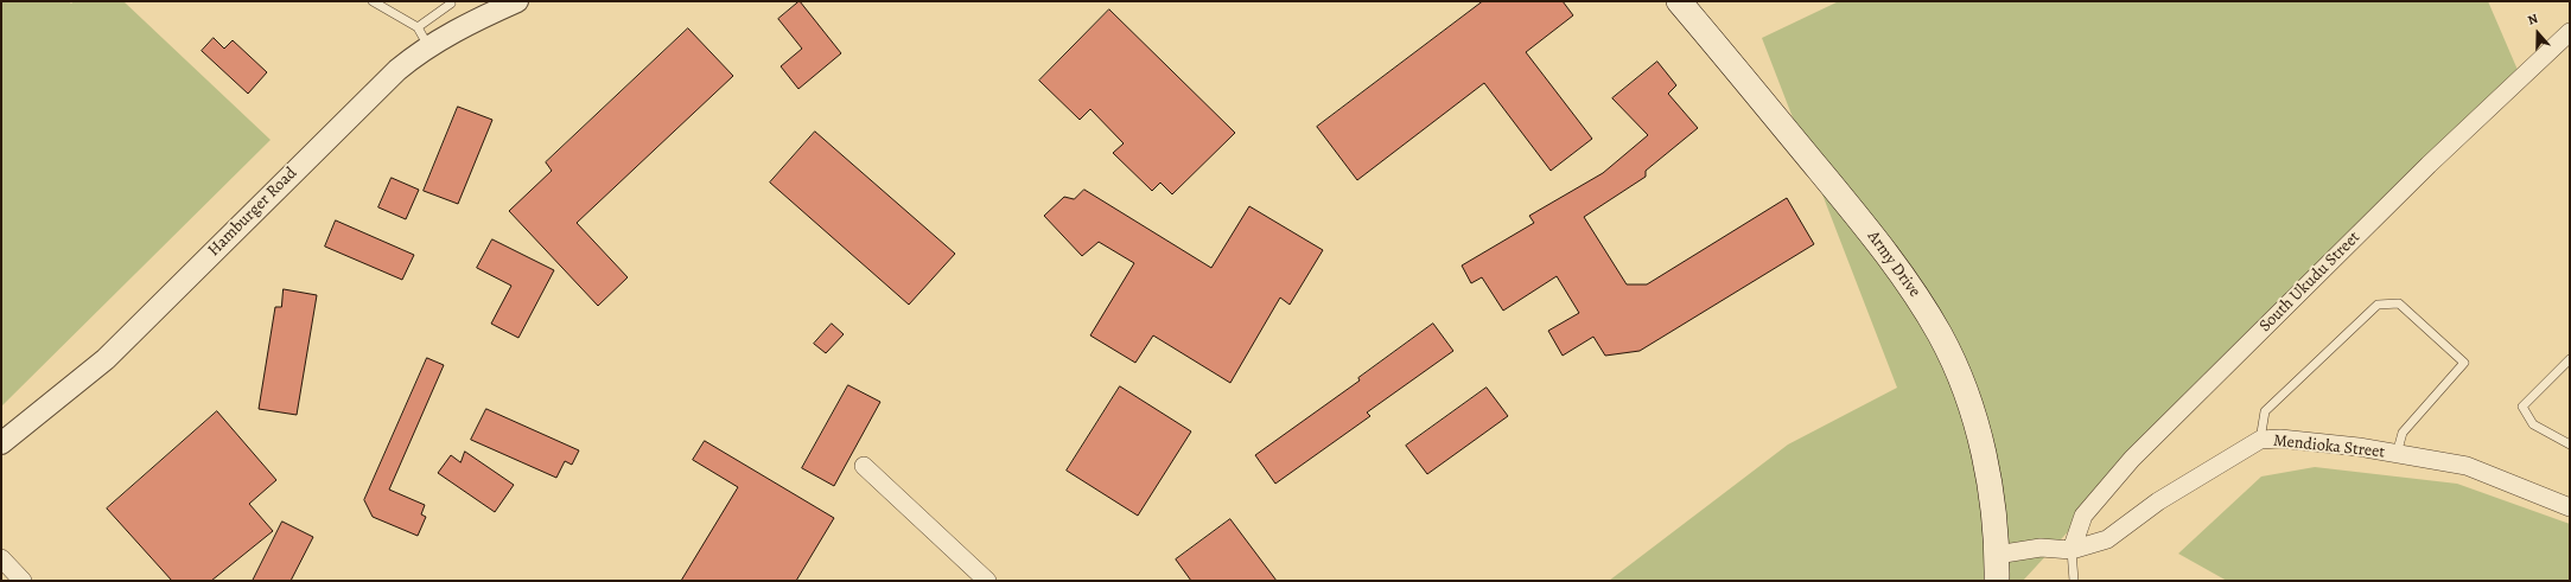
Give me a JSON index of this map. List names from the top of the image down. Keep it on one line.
{"streets":{"main road":["Army Drive"],"street":["Hamburger Road","South Ukudu Street","Mendioka Street"]},"crossings":[["Army Drive","Mendioka Street"],["South Ukudu Street","Mendioka Street"]],"north":"top"}
